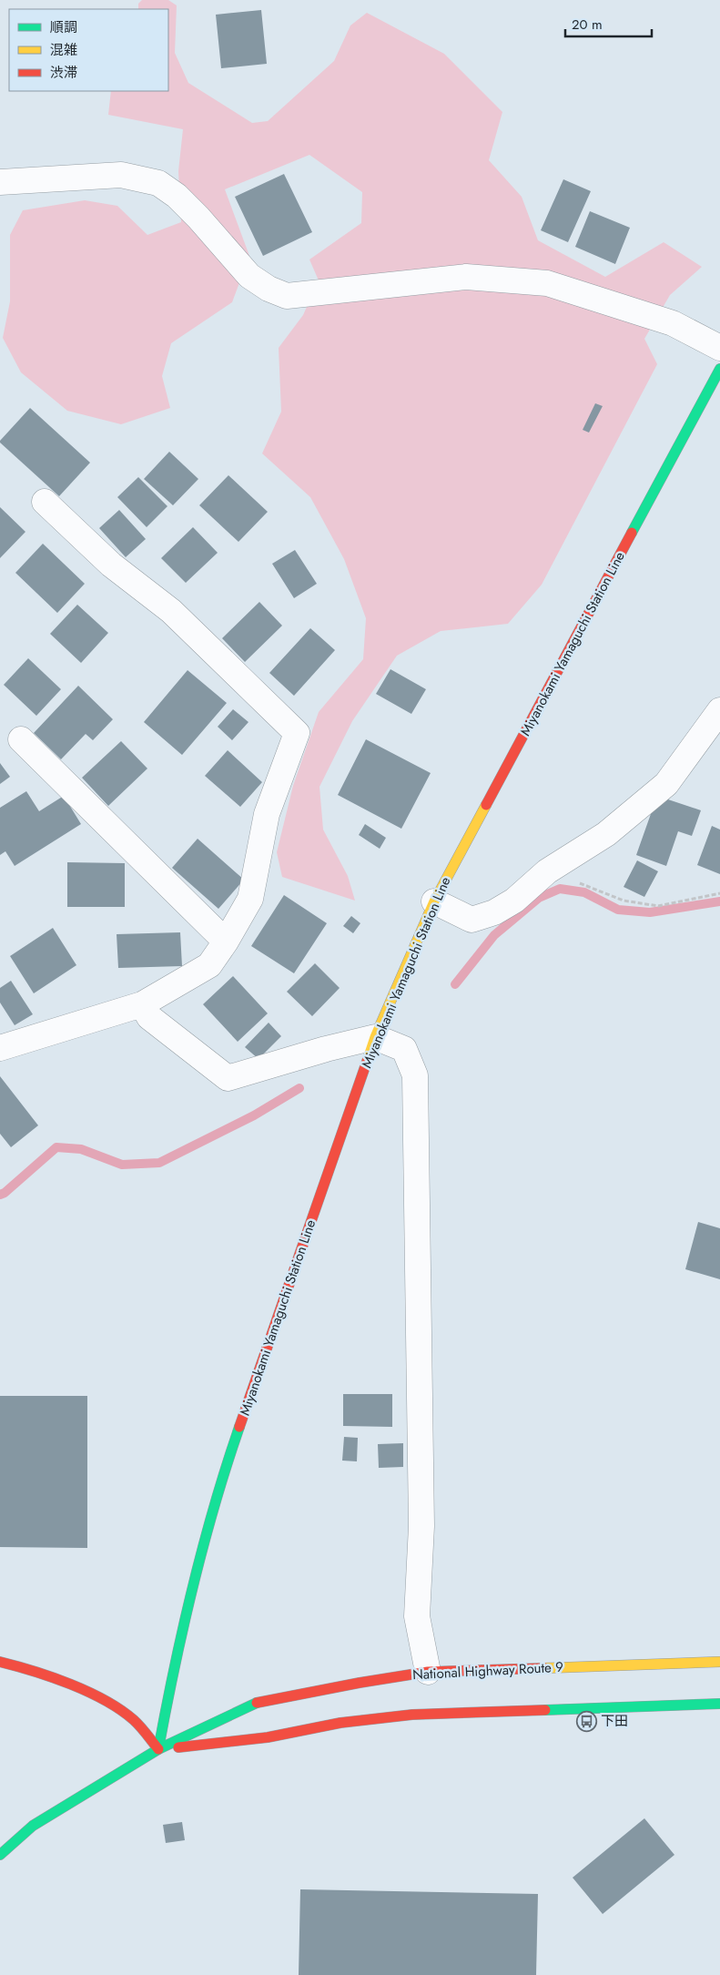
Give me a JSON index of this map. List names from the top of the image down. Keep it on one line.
{"streets":{"main road":["Miyanokami Yamaguchi Station Line","National Highway Route 9"]},"crossings":[["Miyanokami Yamaguchi Station Line","National Highway Route 9"]],"places":{"bus stop":["下田"]},"legend":["順調","混雑","渋滞"],"scale_bar":"20 m"}
